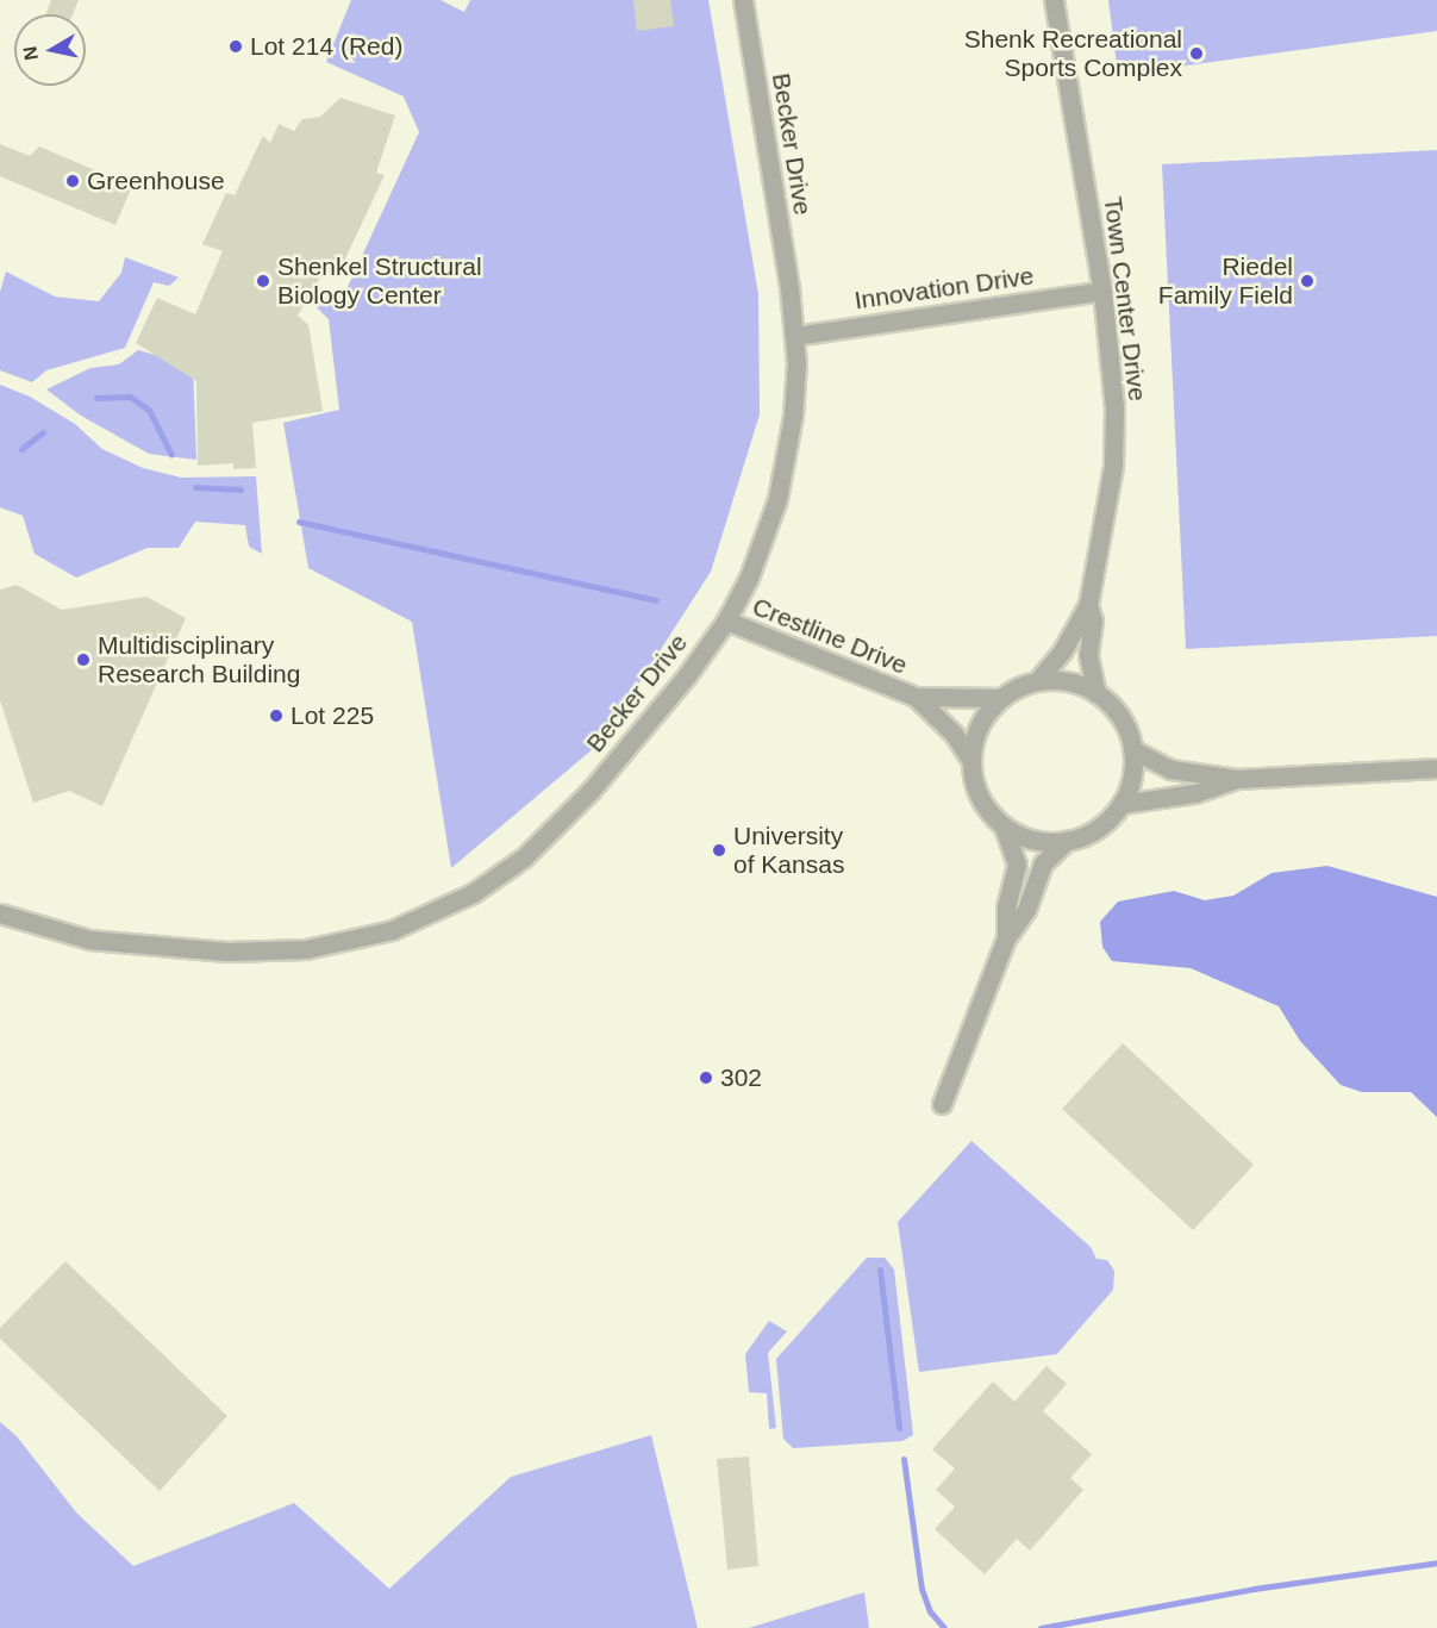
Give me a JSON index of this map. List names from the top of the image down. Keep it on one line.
{"streets":{"street":["Becker Drive","Innovation Drive","Town Center Drive","Crestline Drive"]},"crossings":[["Becker Drive","Innovation Drive"],["Becker Drive","Crestline Drive"],["Innovation Drive","Town Center Drive"],["Town Center Drive","Crestline Drive"]],"places":["Lot 214 (Red)","Shenk Recreational Sports Complex","Greenhouse","Shenkel Structural Biology Center","Riedel Family Field","Multidisciplinary Research Building","Lot 225","University of Kansas","302"],"north":"left"}
